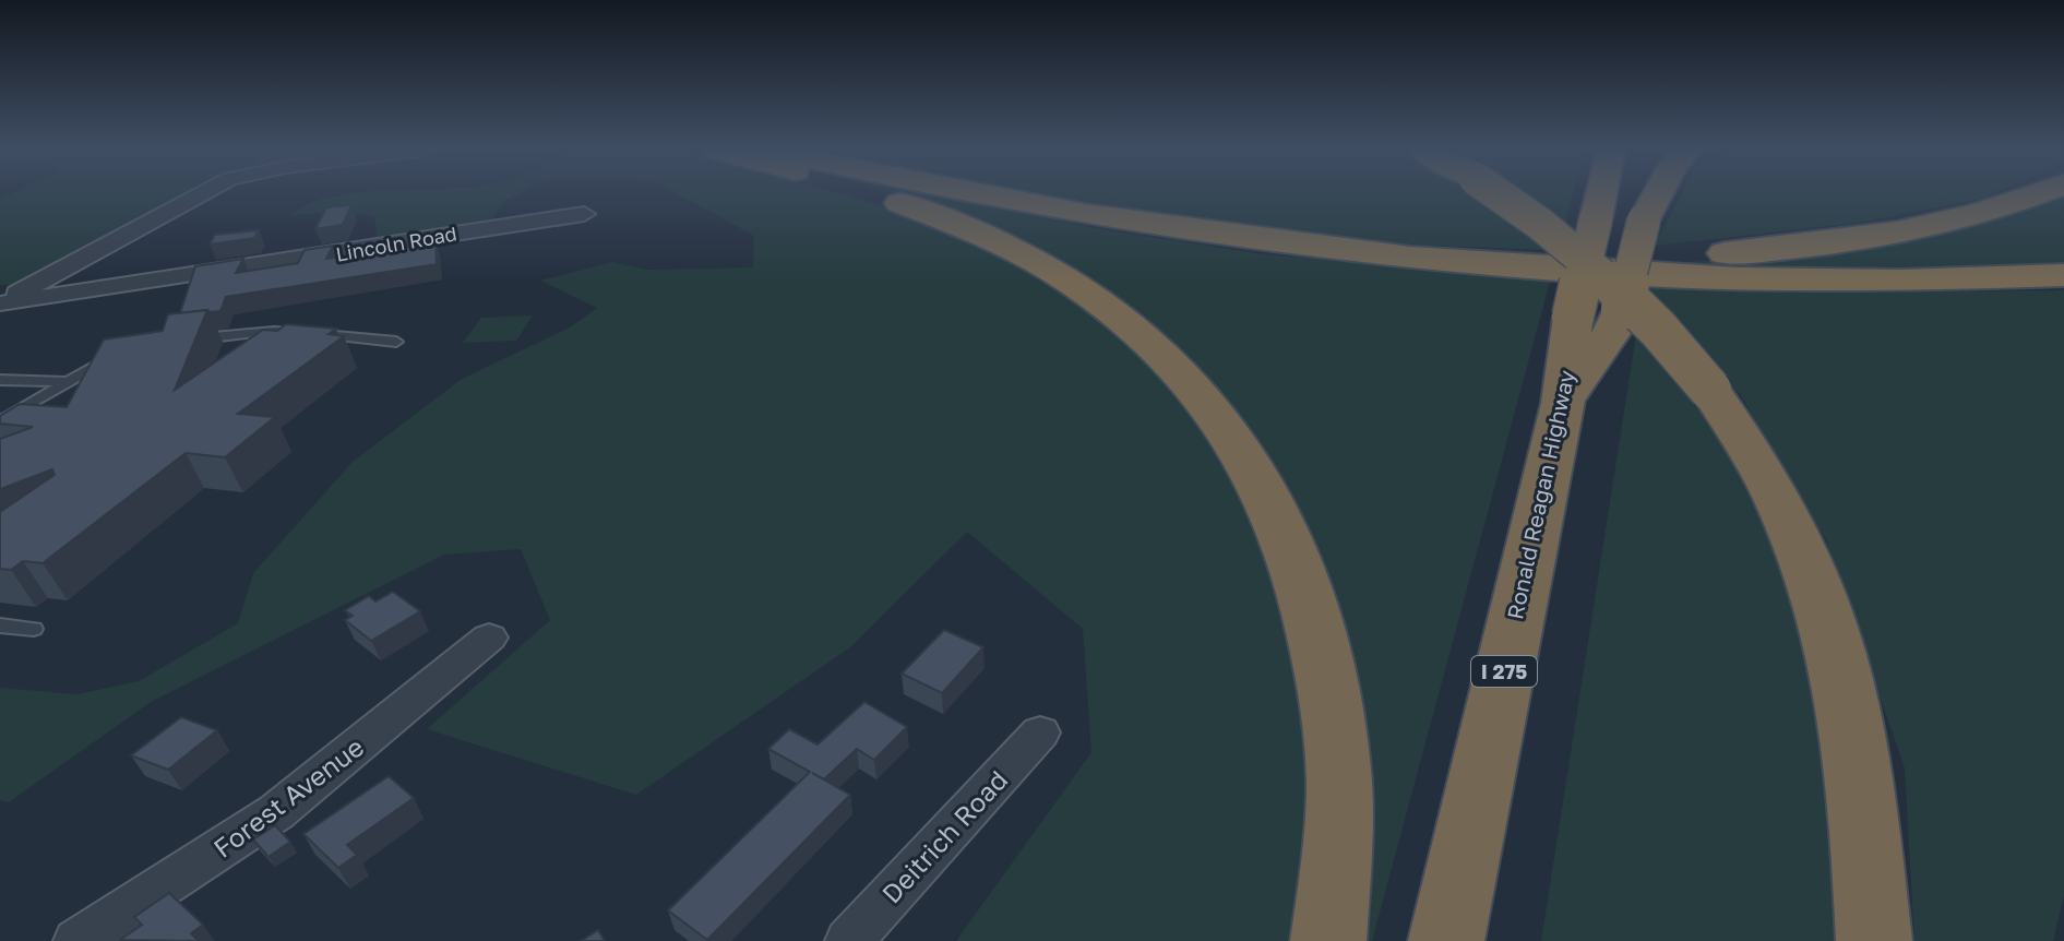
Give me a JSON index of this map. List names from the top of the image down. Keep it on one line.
{"streets":{"highway":["Ronald Reagan Highway","I 275"],"street":["Lincoln Road","Forest Avenue","Deitrich Road"]}}
